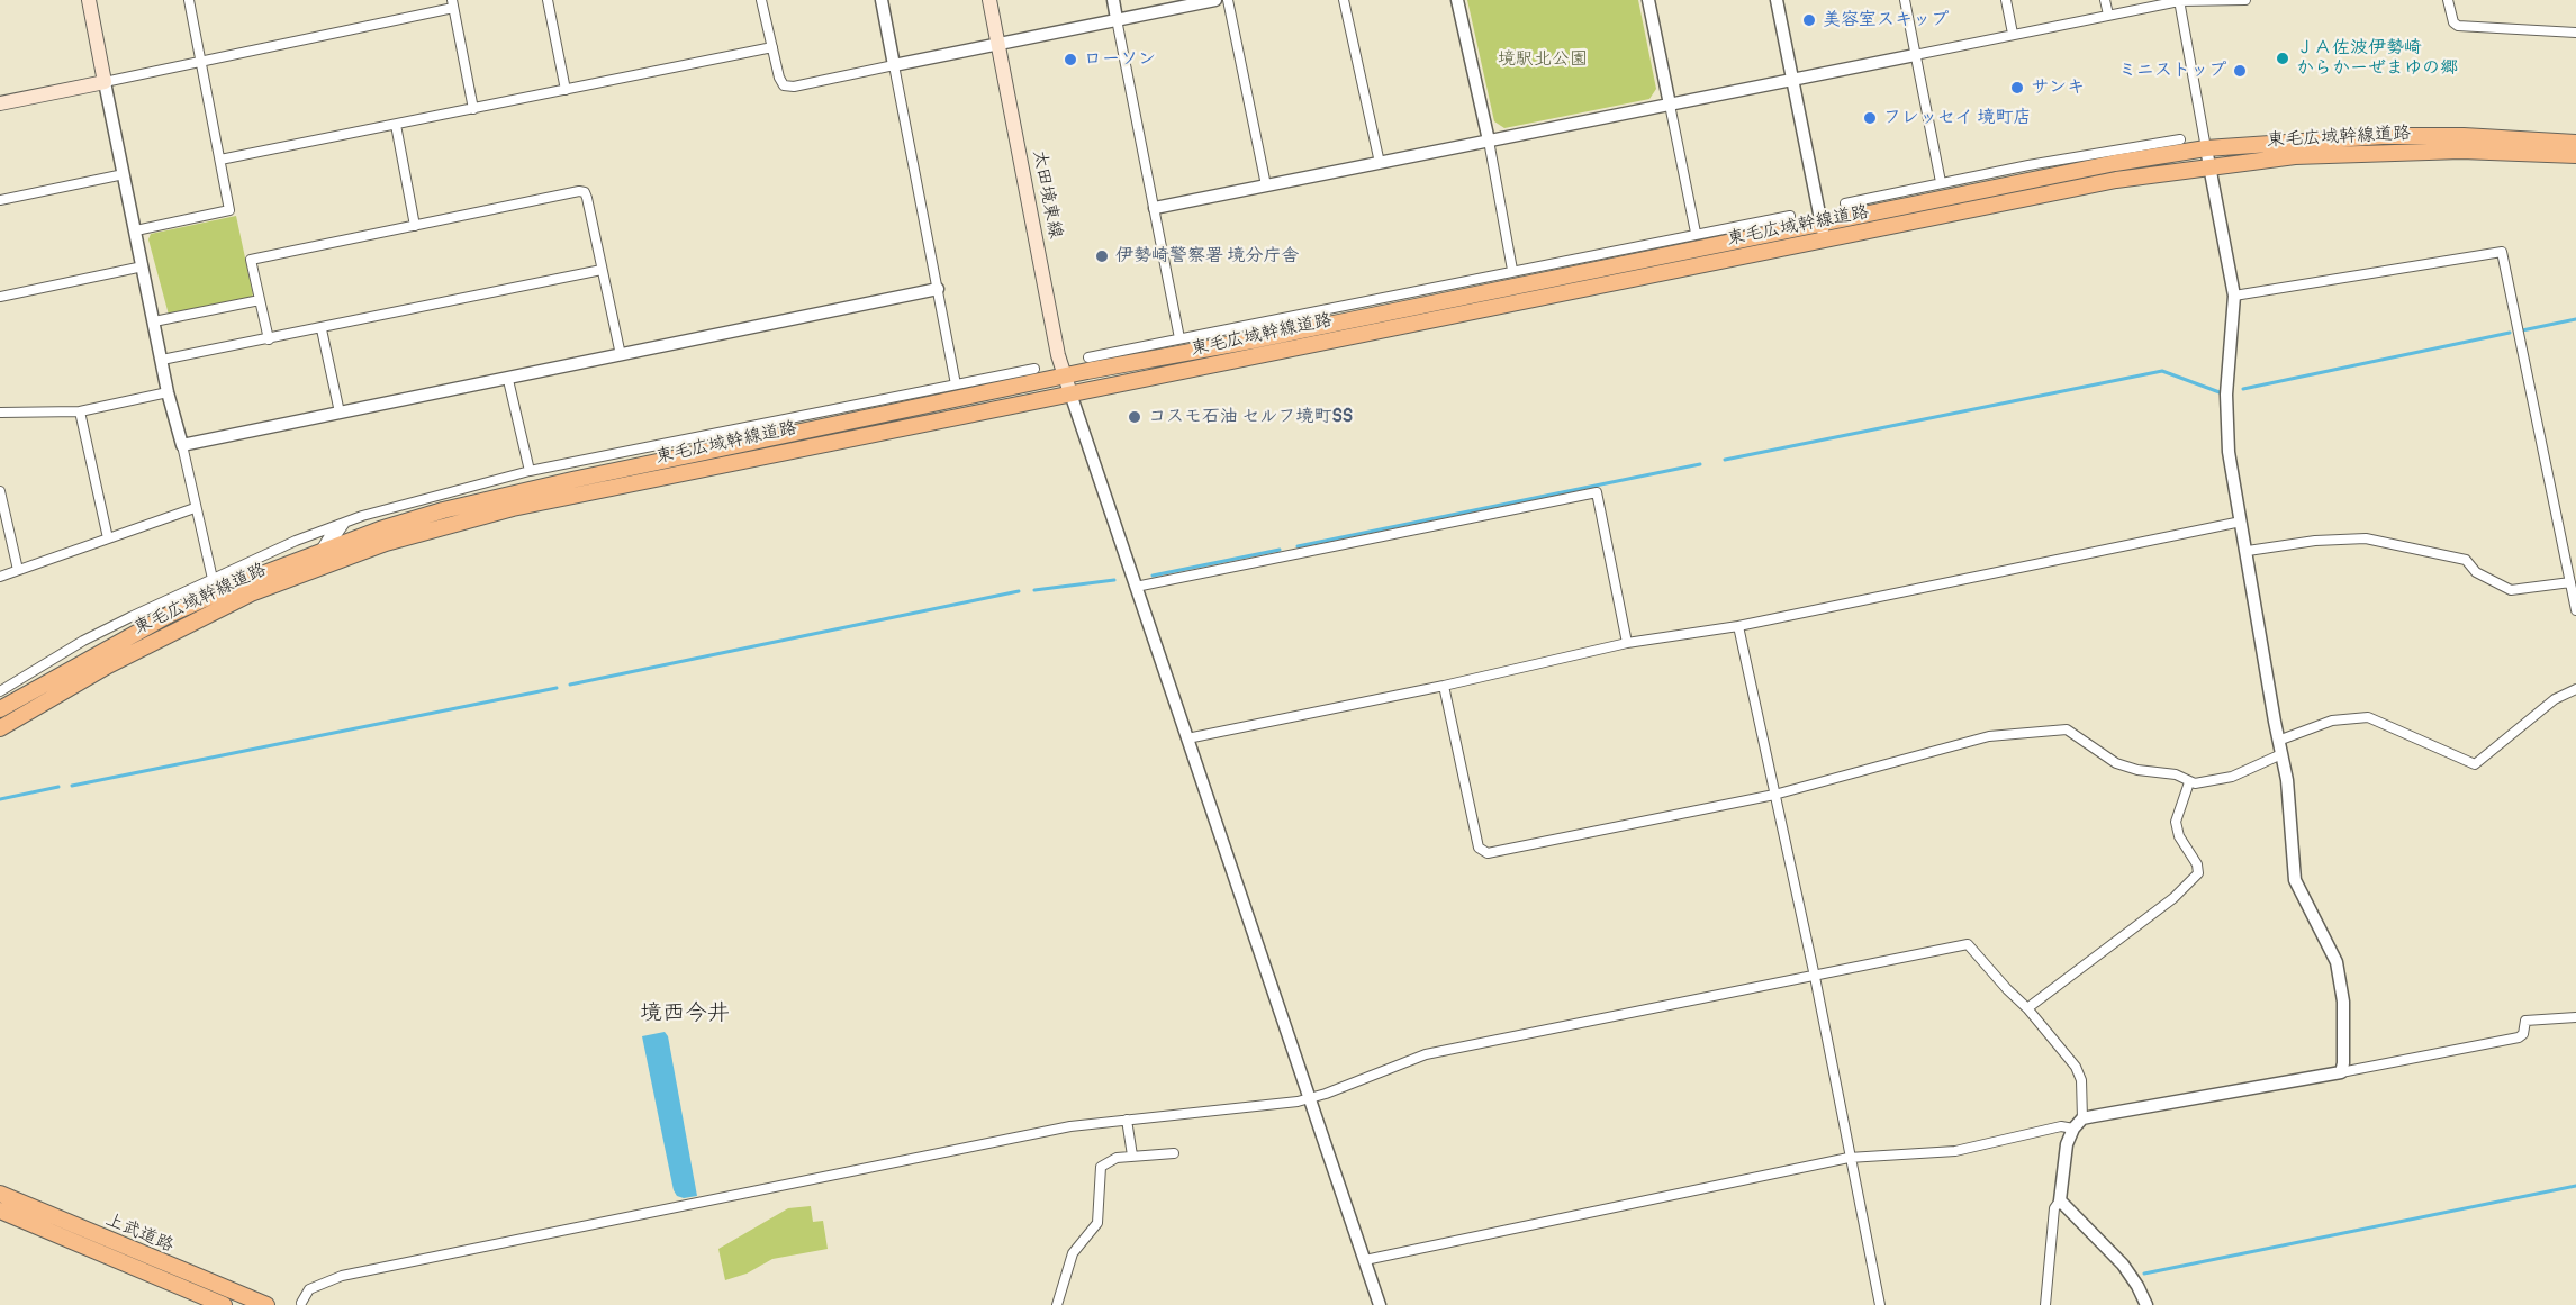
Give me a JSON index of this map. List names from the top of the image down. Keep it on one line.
{"streets":{"highway":["東毛広域幹線道路","上武道路"],"main road":["太田境東線"]},"crossings":[["東毛広域幹線道路","太田境東線"]],"districts":["境西今井"],"parks":["境駅北公園"],"places":["美容室スキップ","ＪＡ佐波伊勢崎 からかーぜまゆの郷","ローソン","ミニストップ","サンキ","フレッセイ 境町店","伊勢崎警察署 境分庁舎","コスモ石油 セルフ境町SS"]}
